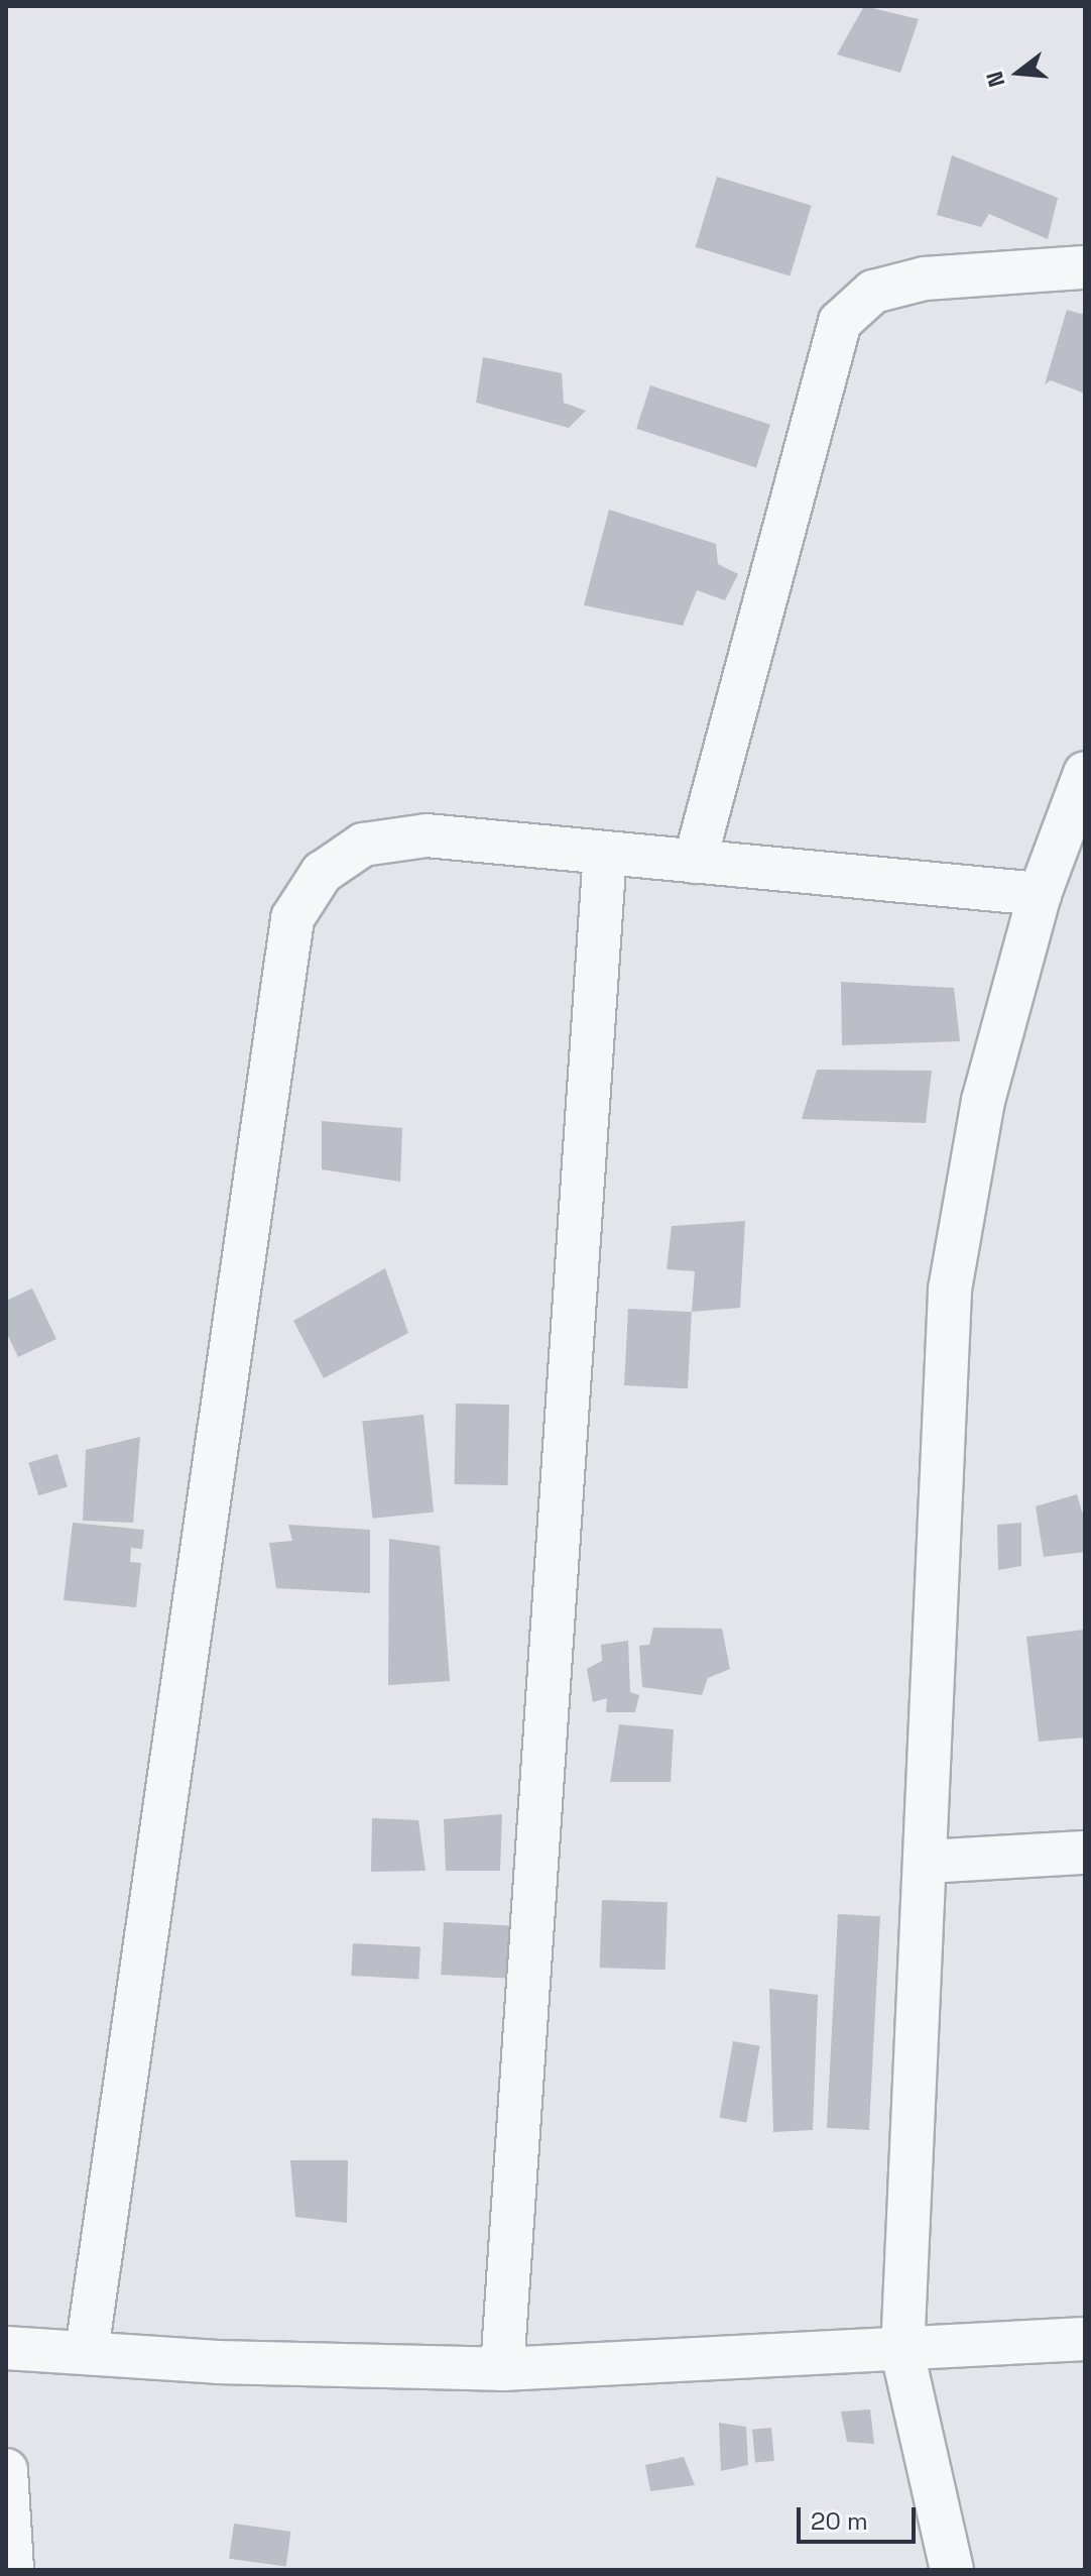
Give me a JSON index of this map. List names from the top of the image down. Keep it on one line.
{"scale_bar":"20 m","north":"left"}
